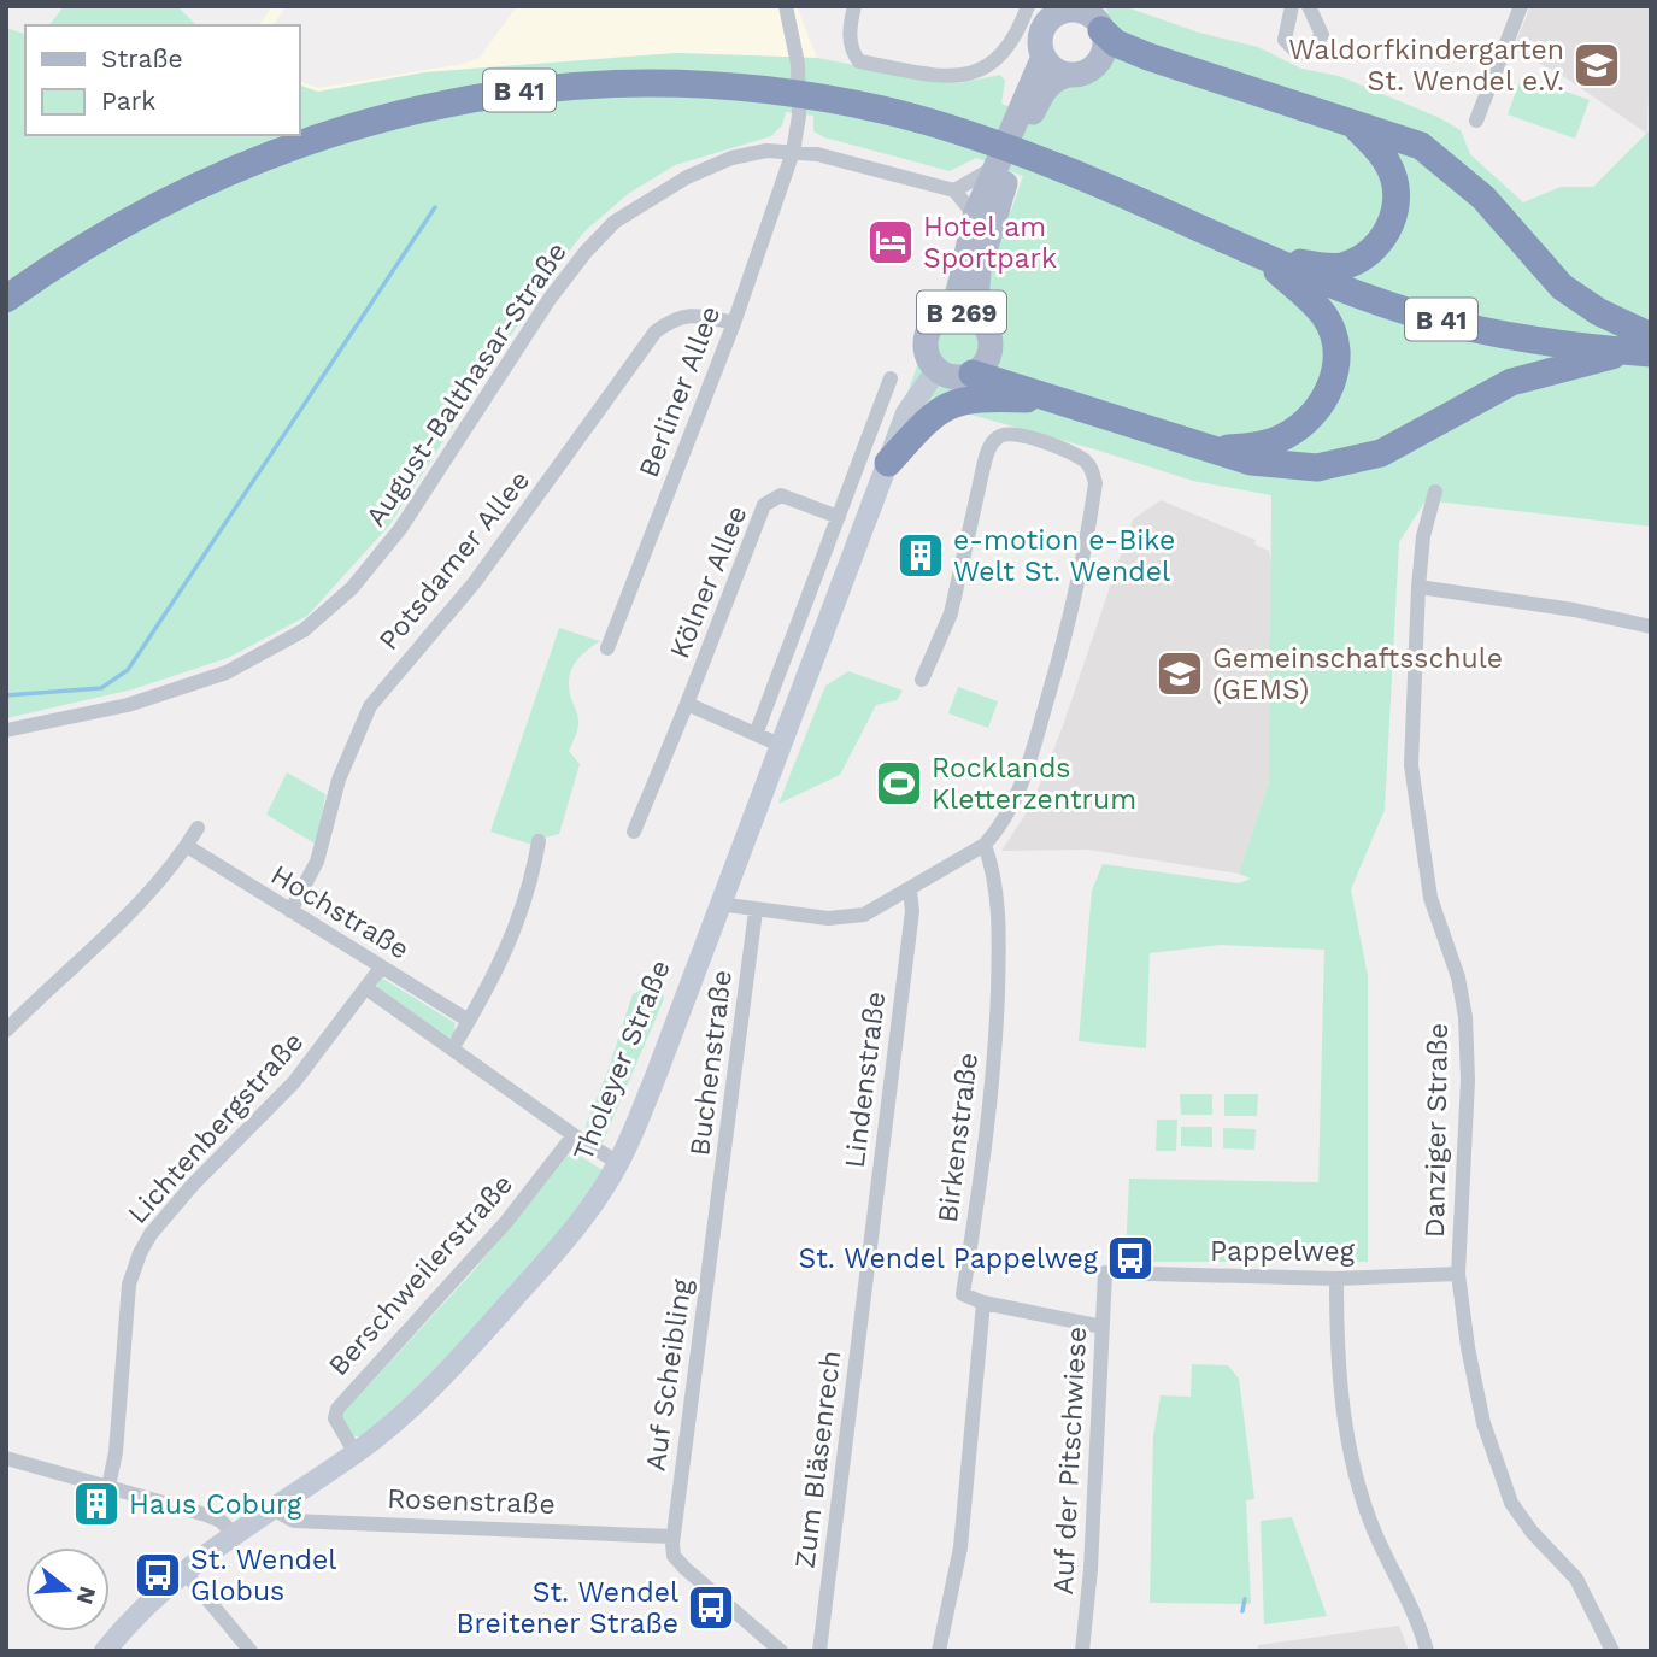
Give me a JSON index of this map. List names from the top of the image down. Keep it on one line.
{"streets":{"highway":["B 41"],"main road":["B 269","Tholeyer Straße"],"street":["August-Balthasar-Straße","Berliner Allee","Potsdamer Allee","Kölner Allee","Hochstraße","Buchenstraße","Lindenstraße","Lichtenbergstraße","Danziger Straße","Birkenstraße","Pappelweg","Berschweilerstraße","Auf Scheibling","Zum Bläsenrech","Auf der Pitschwiese","Rosenstraße"]},"crossings":[["B 269","Tholeyer Straße"],["August-Balthasar-Straße","Berliner Allee"],["Berliner Allee","Potsdamer Allee"],["Potsdamer Allee","Hochstraße"],["Kölner Allee","Tholeyer Straße"],["Hochstraße","Tholeyer Straße"],["Hochstraße","Lichtenbergstraße"],["Hochstraße","Berschweilerstraße"],["Tholeyer Straße","Berschweilerstraße"],["Tholeyer Straße","Rosenstraße"],["Buchenstraße","Auf Scheibling"],["Lindenstraße","Zum Bläsenrech"],["Danziger Straße","Pappelweg"],["Pappelweg","Auf der Pitschwiese"],["Auf Scheibling","Rosenstraße"]],"places":{"school or university":["Waldorfkindergarten St. Wendel e.V.","Gemeinschaftsschule (GEMS)"],"hotel":["Hotel am Sportpark"],"building":["e-motion e-Bike Welt St. Wendel","Haus Coburg"],"sports":["Rocklands Kletterzentrum"],"bus stop":["St. Wendel Pappelweg","St. Wendel Globus","St. Wendel Breitener Straße"]},"legend":["Straße","Park"],"north":"right"}
